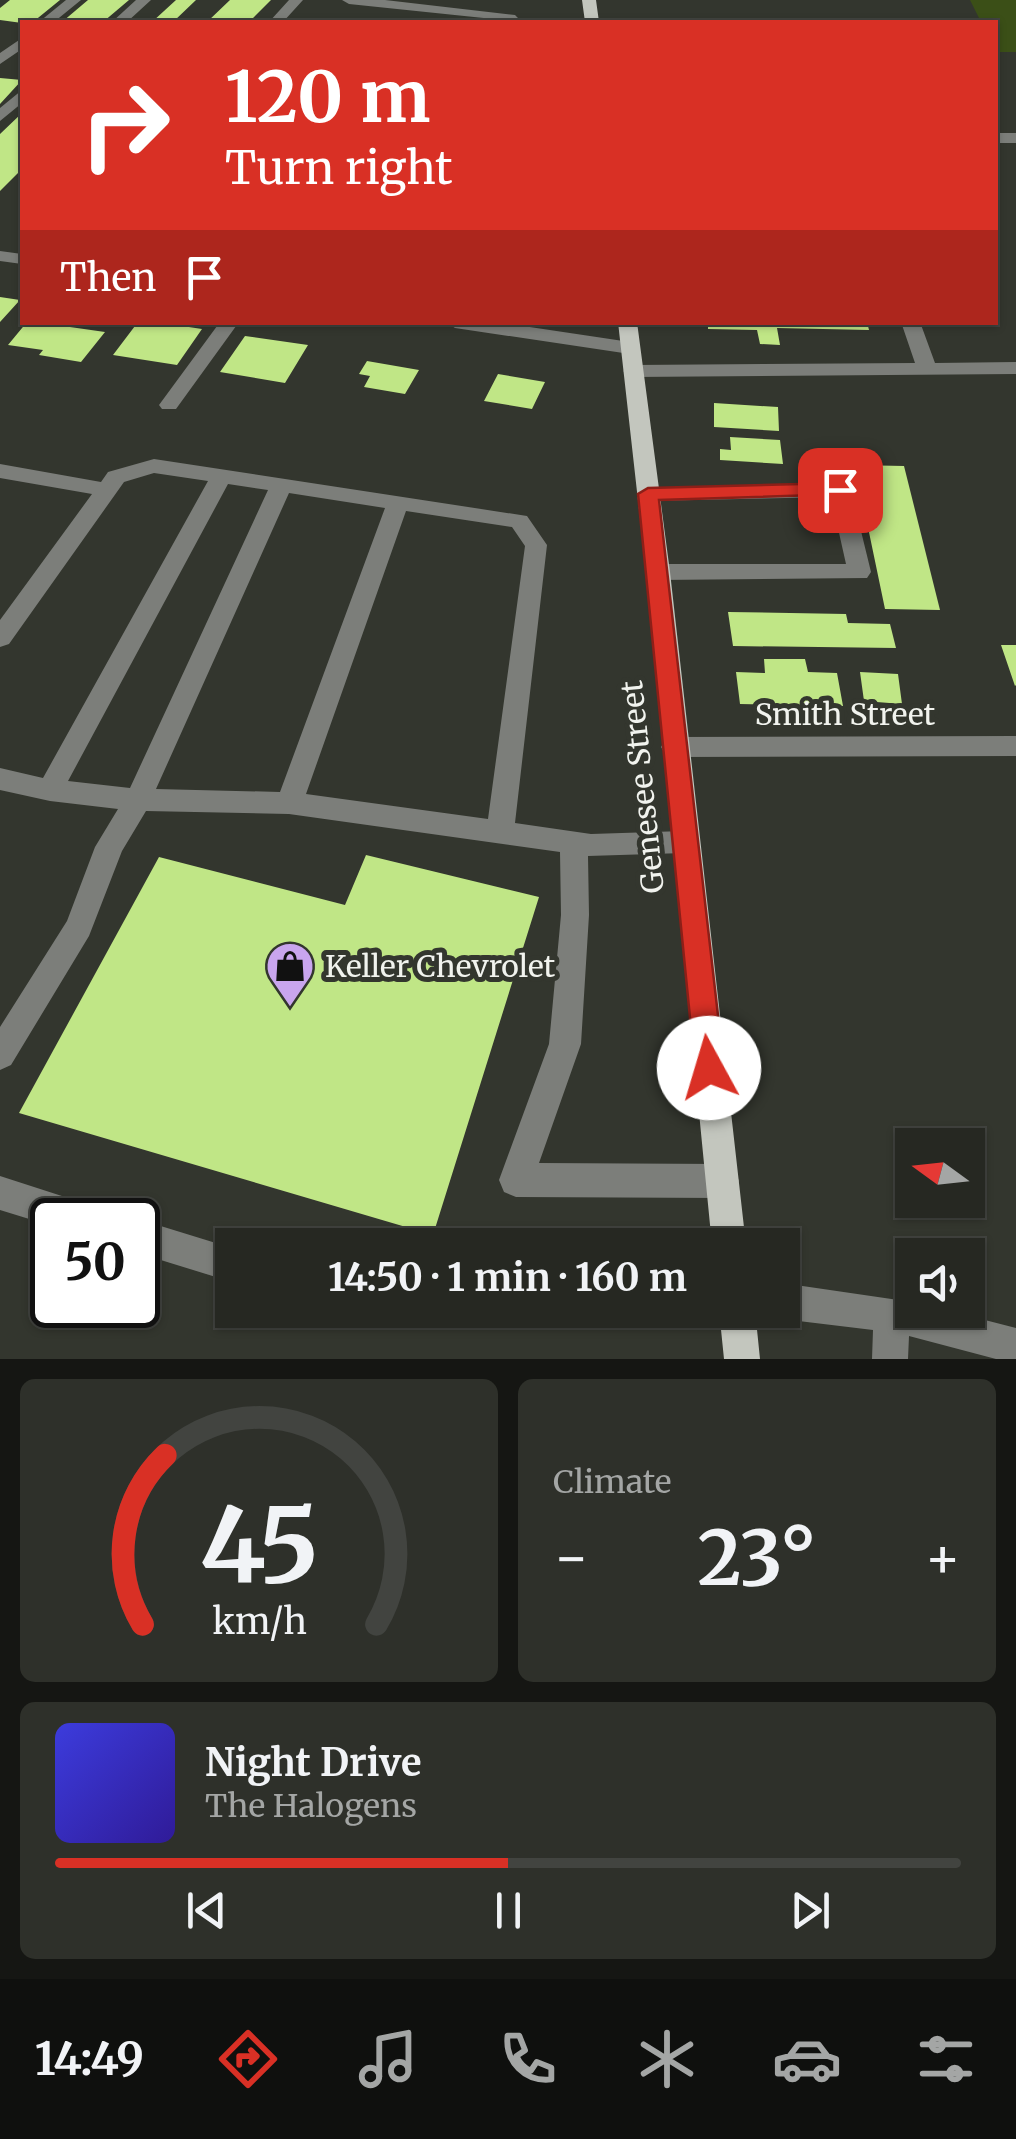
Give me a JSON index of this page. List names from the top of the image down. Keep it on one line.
{"streets":{"main road":["Genesee Street"],"street":["Smith Street"]},"crossings":[["Smith Street","Genesee Street"]],"places":{"shop":["Keller Chevrolet"]},"north":"left","page":{"turn":["120 m","Turn right"],"then":"Then","limit":"50","trip":"14:50 · 1 min · 160 m","tile":"Climate","heat":["−","23°","+"],"song":["Night Drive","The Halogens"],"tabs":"14:49","gauge":["45","km/h"]}}
